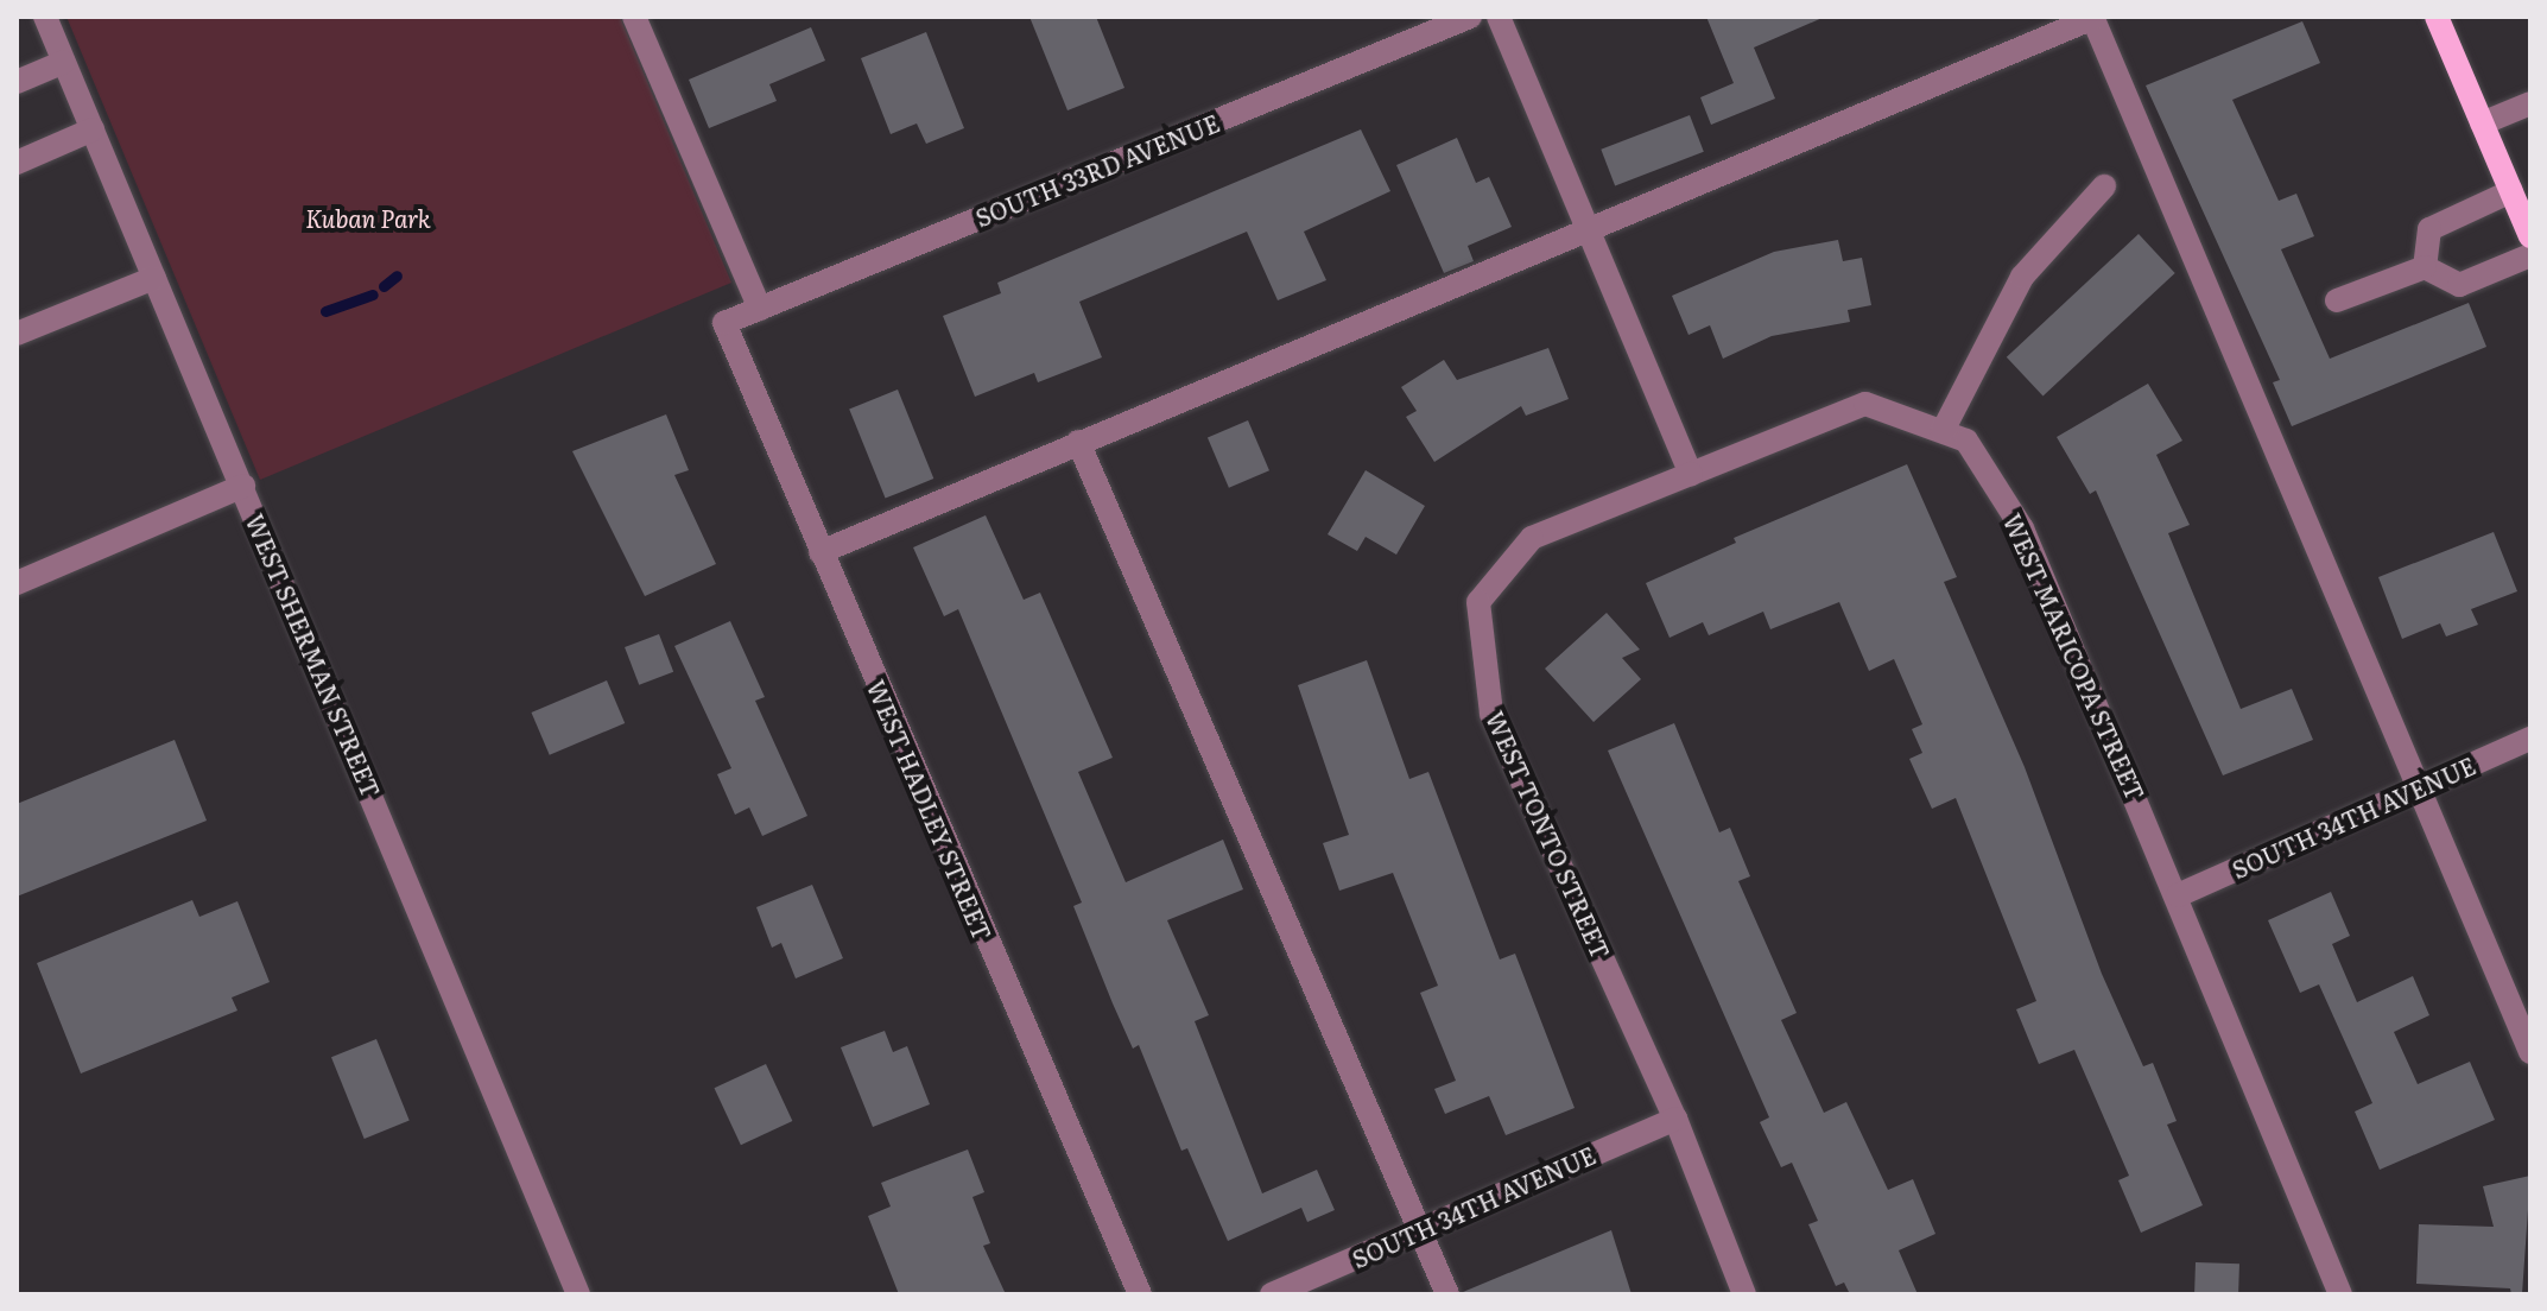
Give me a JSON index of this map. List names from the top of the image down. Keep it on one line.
{"streets":{"street":["SOUTH 33RD AVENUE","WEST SHERMAN STREET","WEST MARICOPA STREET","WEST HADLEY STREET","SOUTH 34TH AVENUE","WEST TONTO STREET"]},"crossings":[["SOUTH 33RD AVENUE","WEST HADLEY STREET"],["WEST MARICOPA STREET","SOUTH 34TH AVENUE"],["WEST MARICOPA STREET","WEST TONTO STREET"],["SOUTH 34TH AVENUE","WEST TONTO STREET"]],"parks":["Kuban Park"]}
